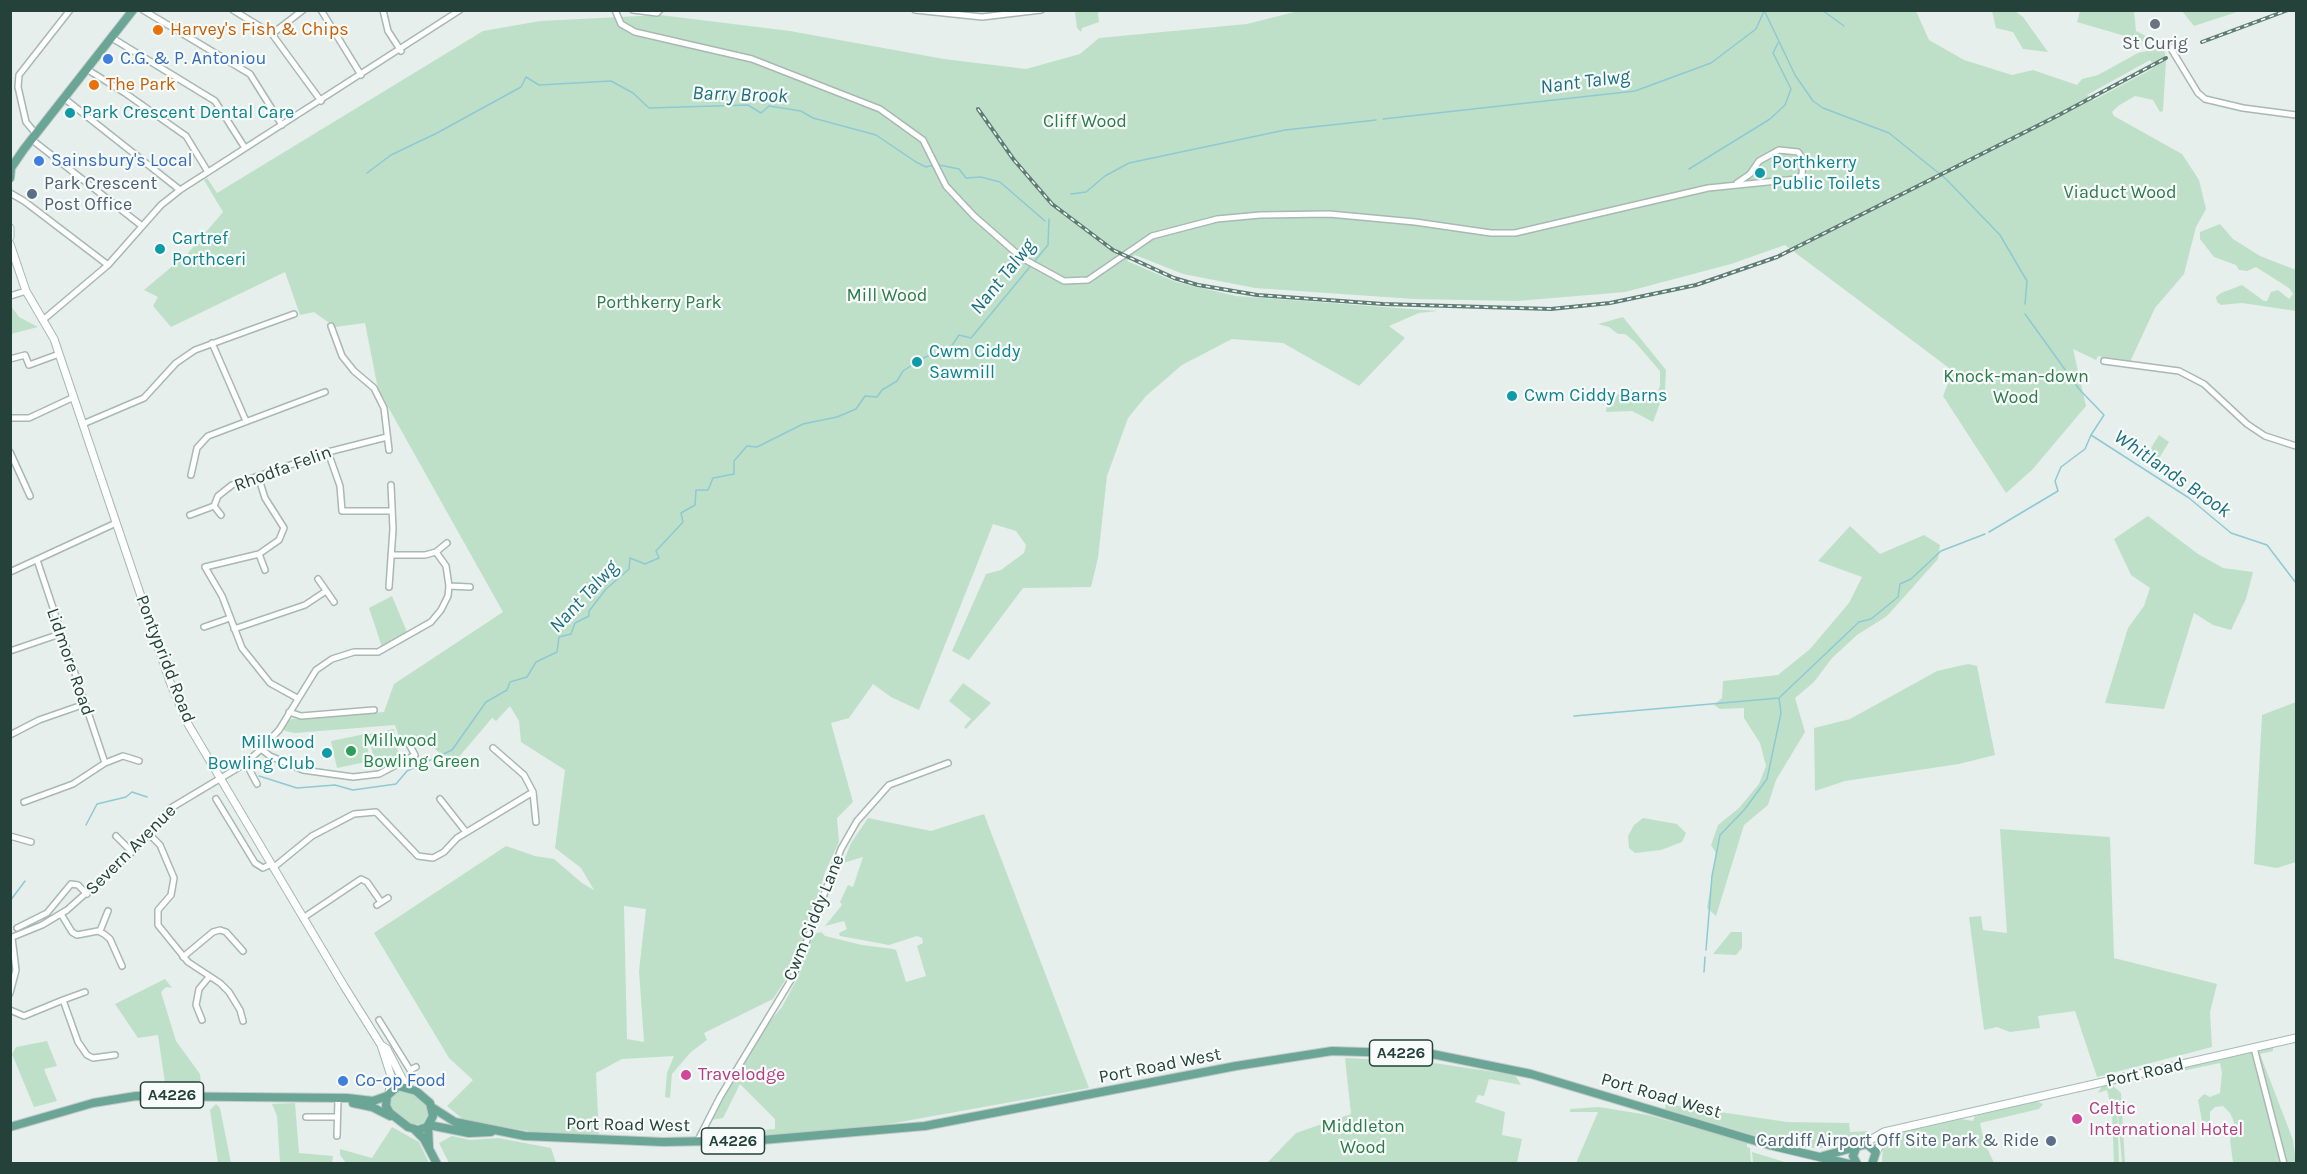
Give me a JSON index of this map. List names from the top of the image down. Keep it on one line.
{"streets":{"main road":["Pontypridd Road","A4226","Port Road West","Port Road"],"street":["Rhodfa Felin","Lidmore Road","Severn Avenue","Cwm Ciddy Lane"]},"crossings":[["Pontypridd Road","Severn Avenue"],["Pontypridd Road","A4226"],["Pontypridd Road","Port Road West"],["Cwm Ciddy Lane","Port Road West"],["A4226","Port Road West"],["Port Road West","Port Road"]],"water":["Nant Talwg","Barry Brook","Whitlands Brook"],"parks":["Cliff Wood","Viaduct Wood","Mill Wood","Porthkerry Park","Knock-man-down Wood","Middleton Wood"],"places":["St Curig","Harvey's Fish & Chips","C.G. & P. Antoniou","The Park","Park Crescent Dental Care","Sainsbury's Local","Porthkerry Public Toilets","Park Crescent Post Office","Cartref Porthceri","Cwm Ciddy Sawmill","Cwm Ciddy Barns","Millwood Bowling Green","Millwood Bowling Club","Travelodge","Co-op Food","Celtic International Hotel","Cardiff Airport Off Site Park & Ride"]}
